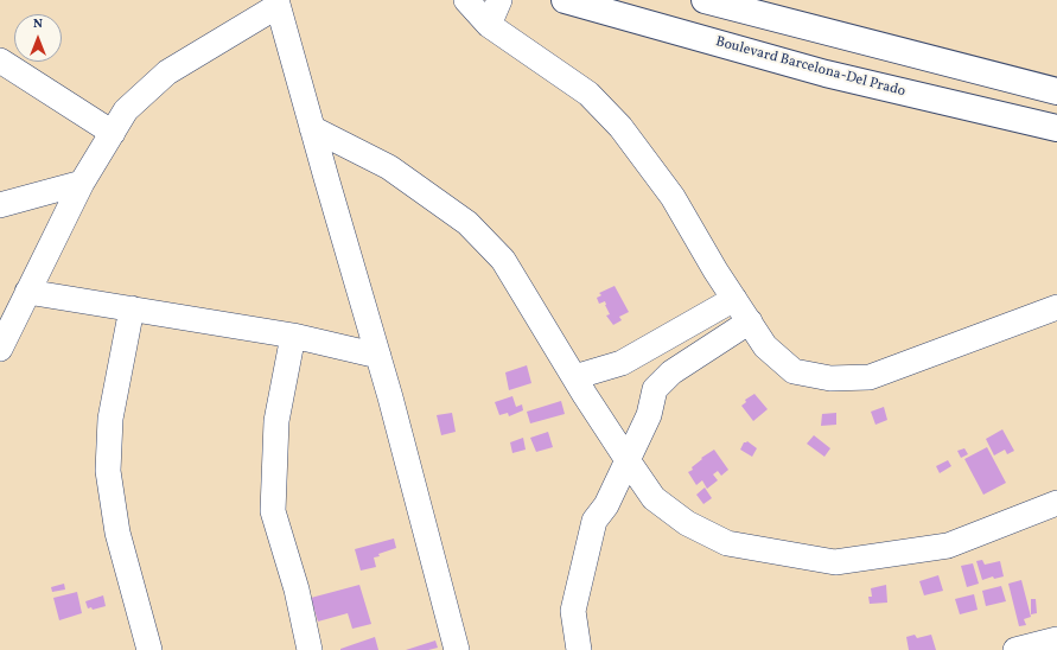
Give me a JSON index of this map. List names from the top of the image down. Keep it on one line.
{"streets":{"main road":["Boulevard Barcelona-Del Prado"]},"north":"top"}
